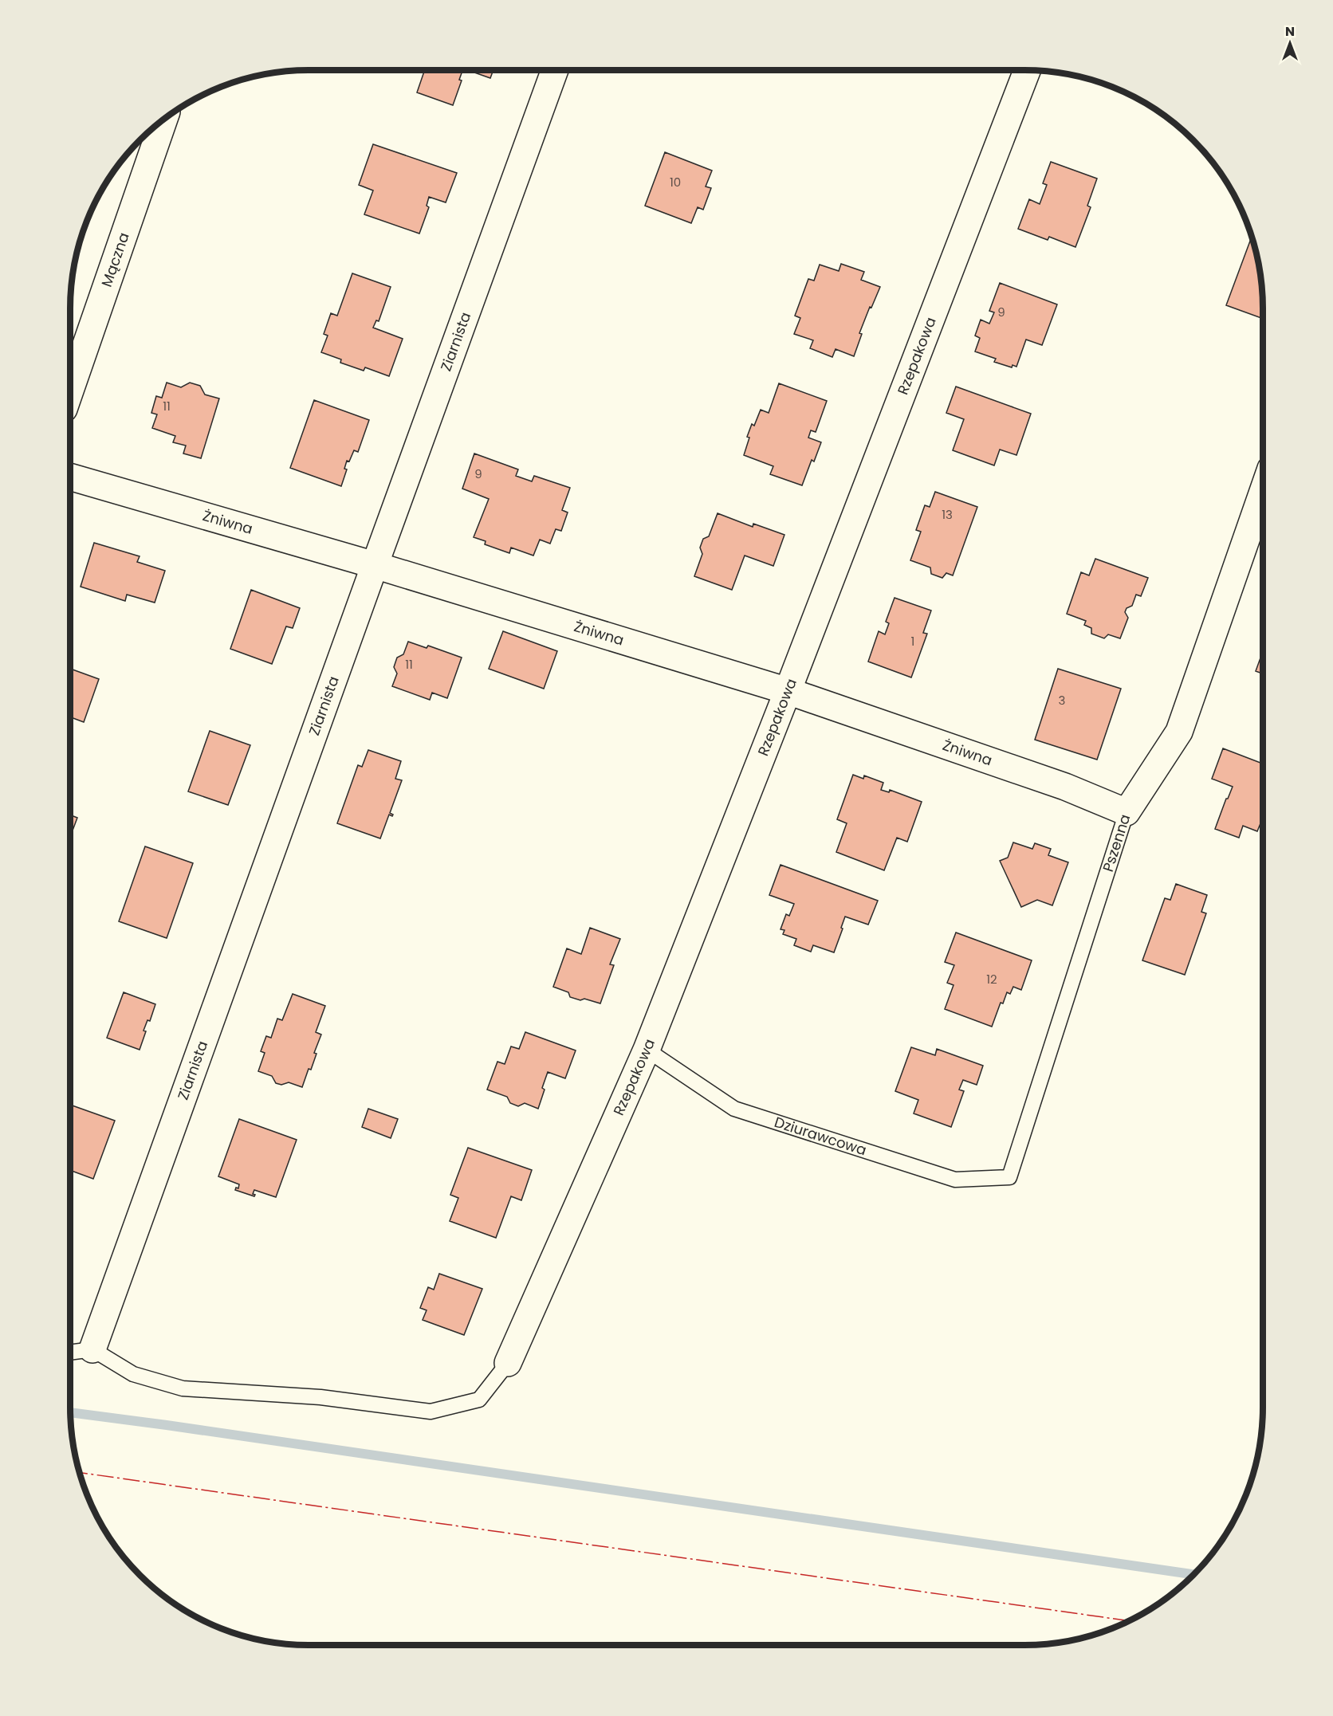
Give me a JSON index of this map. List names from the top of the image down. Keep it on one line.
{"streets":{"street":["Mączna","Ziarnista","Rzepakowa","Żniwna","Pszenna"],"lane":["Dziurawcowa"]},"crossings":[["Ziarnista","Żniwna"],["Rzepakowa","Żniwna"],["Rzepakowa","Dziurawcowa"],["Żniwna","Pszenna"],["Pszenna","Dziurawcowa"]],"house_numbers":["10","9","11","9","13","1","11","3","12"],"north":"top"}
